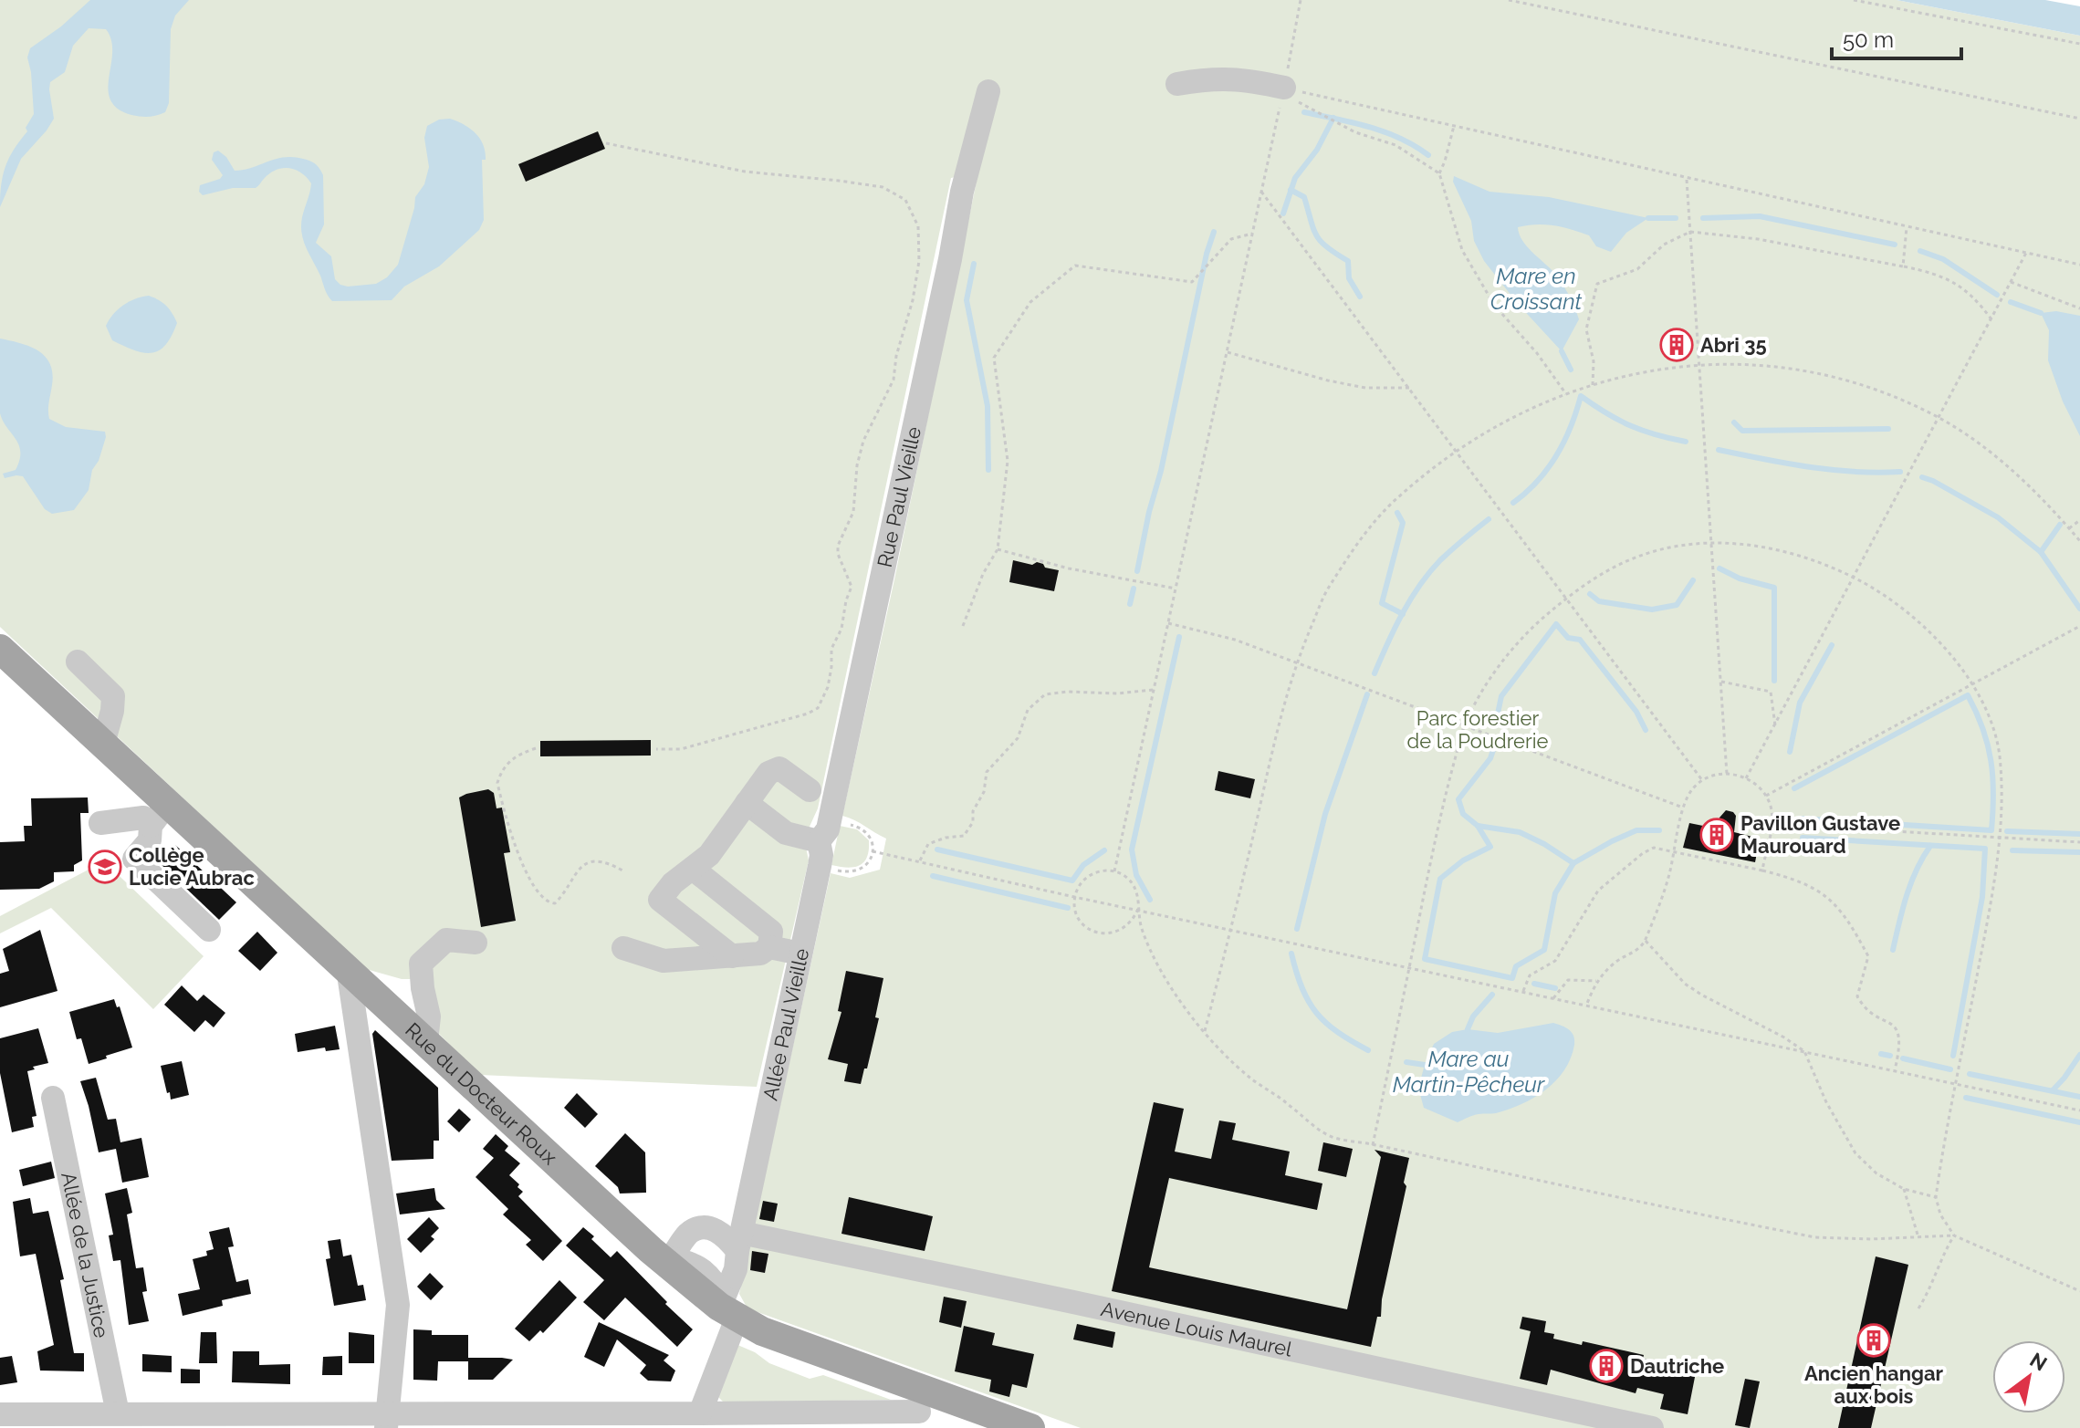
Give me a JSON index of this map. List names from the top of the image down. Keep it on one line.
{"streets":{"main road":["Rue du Docteur Roux"],"street":["Rue Paul Vieille","Allée Paul Vieille","Allée de la Justice","Avenue Louis Maurel"]},"crossings":[["Rue Paul Vieille","Allée Paul Vieille"],["Allée Paul Vieille","Rue du Docteur Roux"],["Allée Paul Vieille","Avenue Louis Maurel"]],"water":["Mare en Croissant","Mare au Martin-Pêcheur"],"parks":["Parc forestier de la Poudrerie"],"places":{"building":["Abri 35","Pavillon Gustave Maurouard","Ancien hangar aux bois","Dautriche"],"school or university":["Collège Lucie Aubrac"]},"scale_bar":"50 m","north":"top right"}
